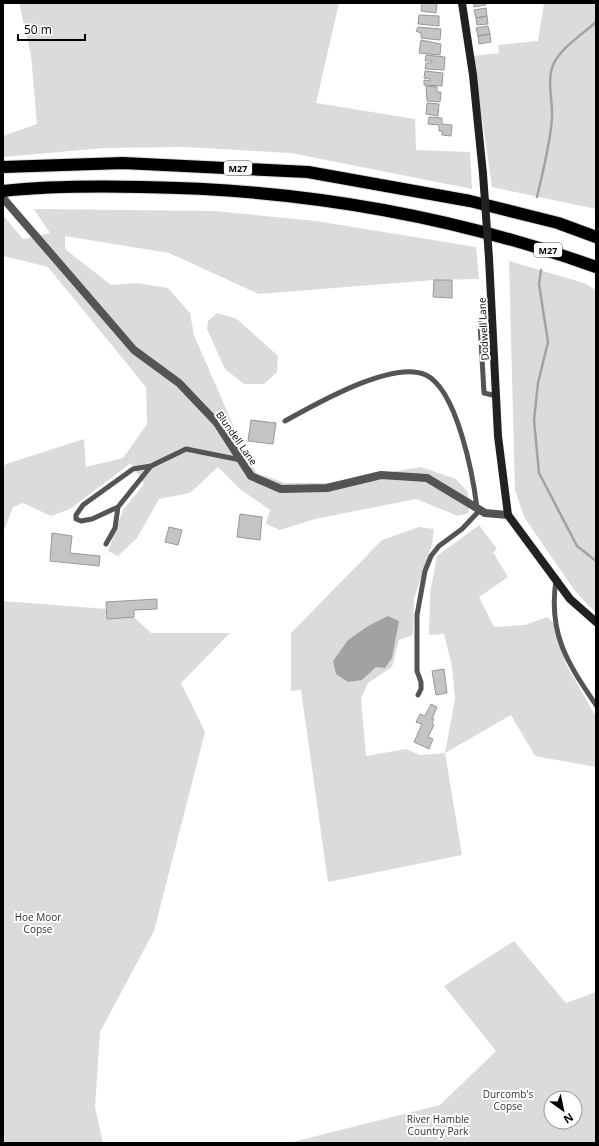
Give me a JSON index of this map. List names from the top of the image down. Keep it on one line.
{"streets":{"highway":["M27"],"street":["Dodwell Lane","Blundell Lane"]},"crossings":[["Dodwell Lane","Blundell Lane"]],"parks":["Hoe Moor Copse","Durcomb's Copse","River Hamble Country Park"],"scale_bar":"50 m","north":"bottom right"}
